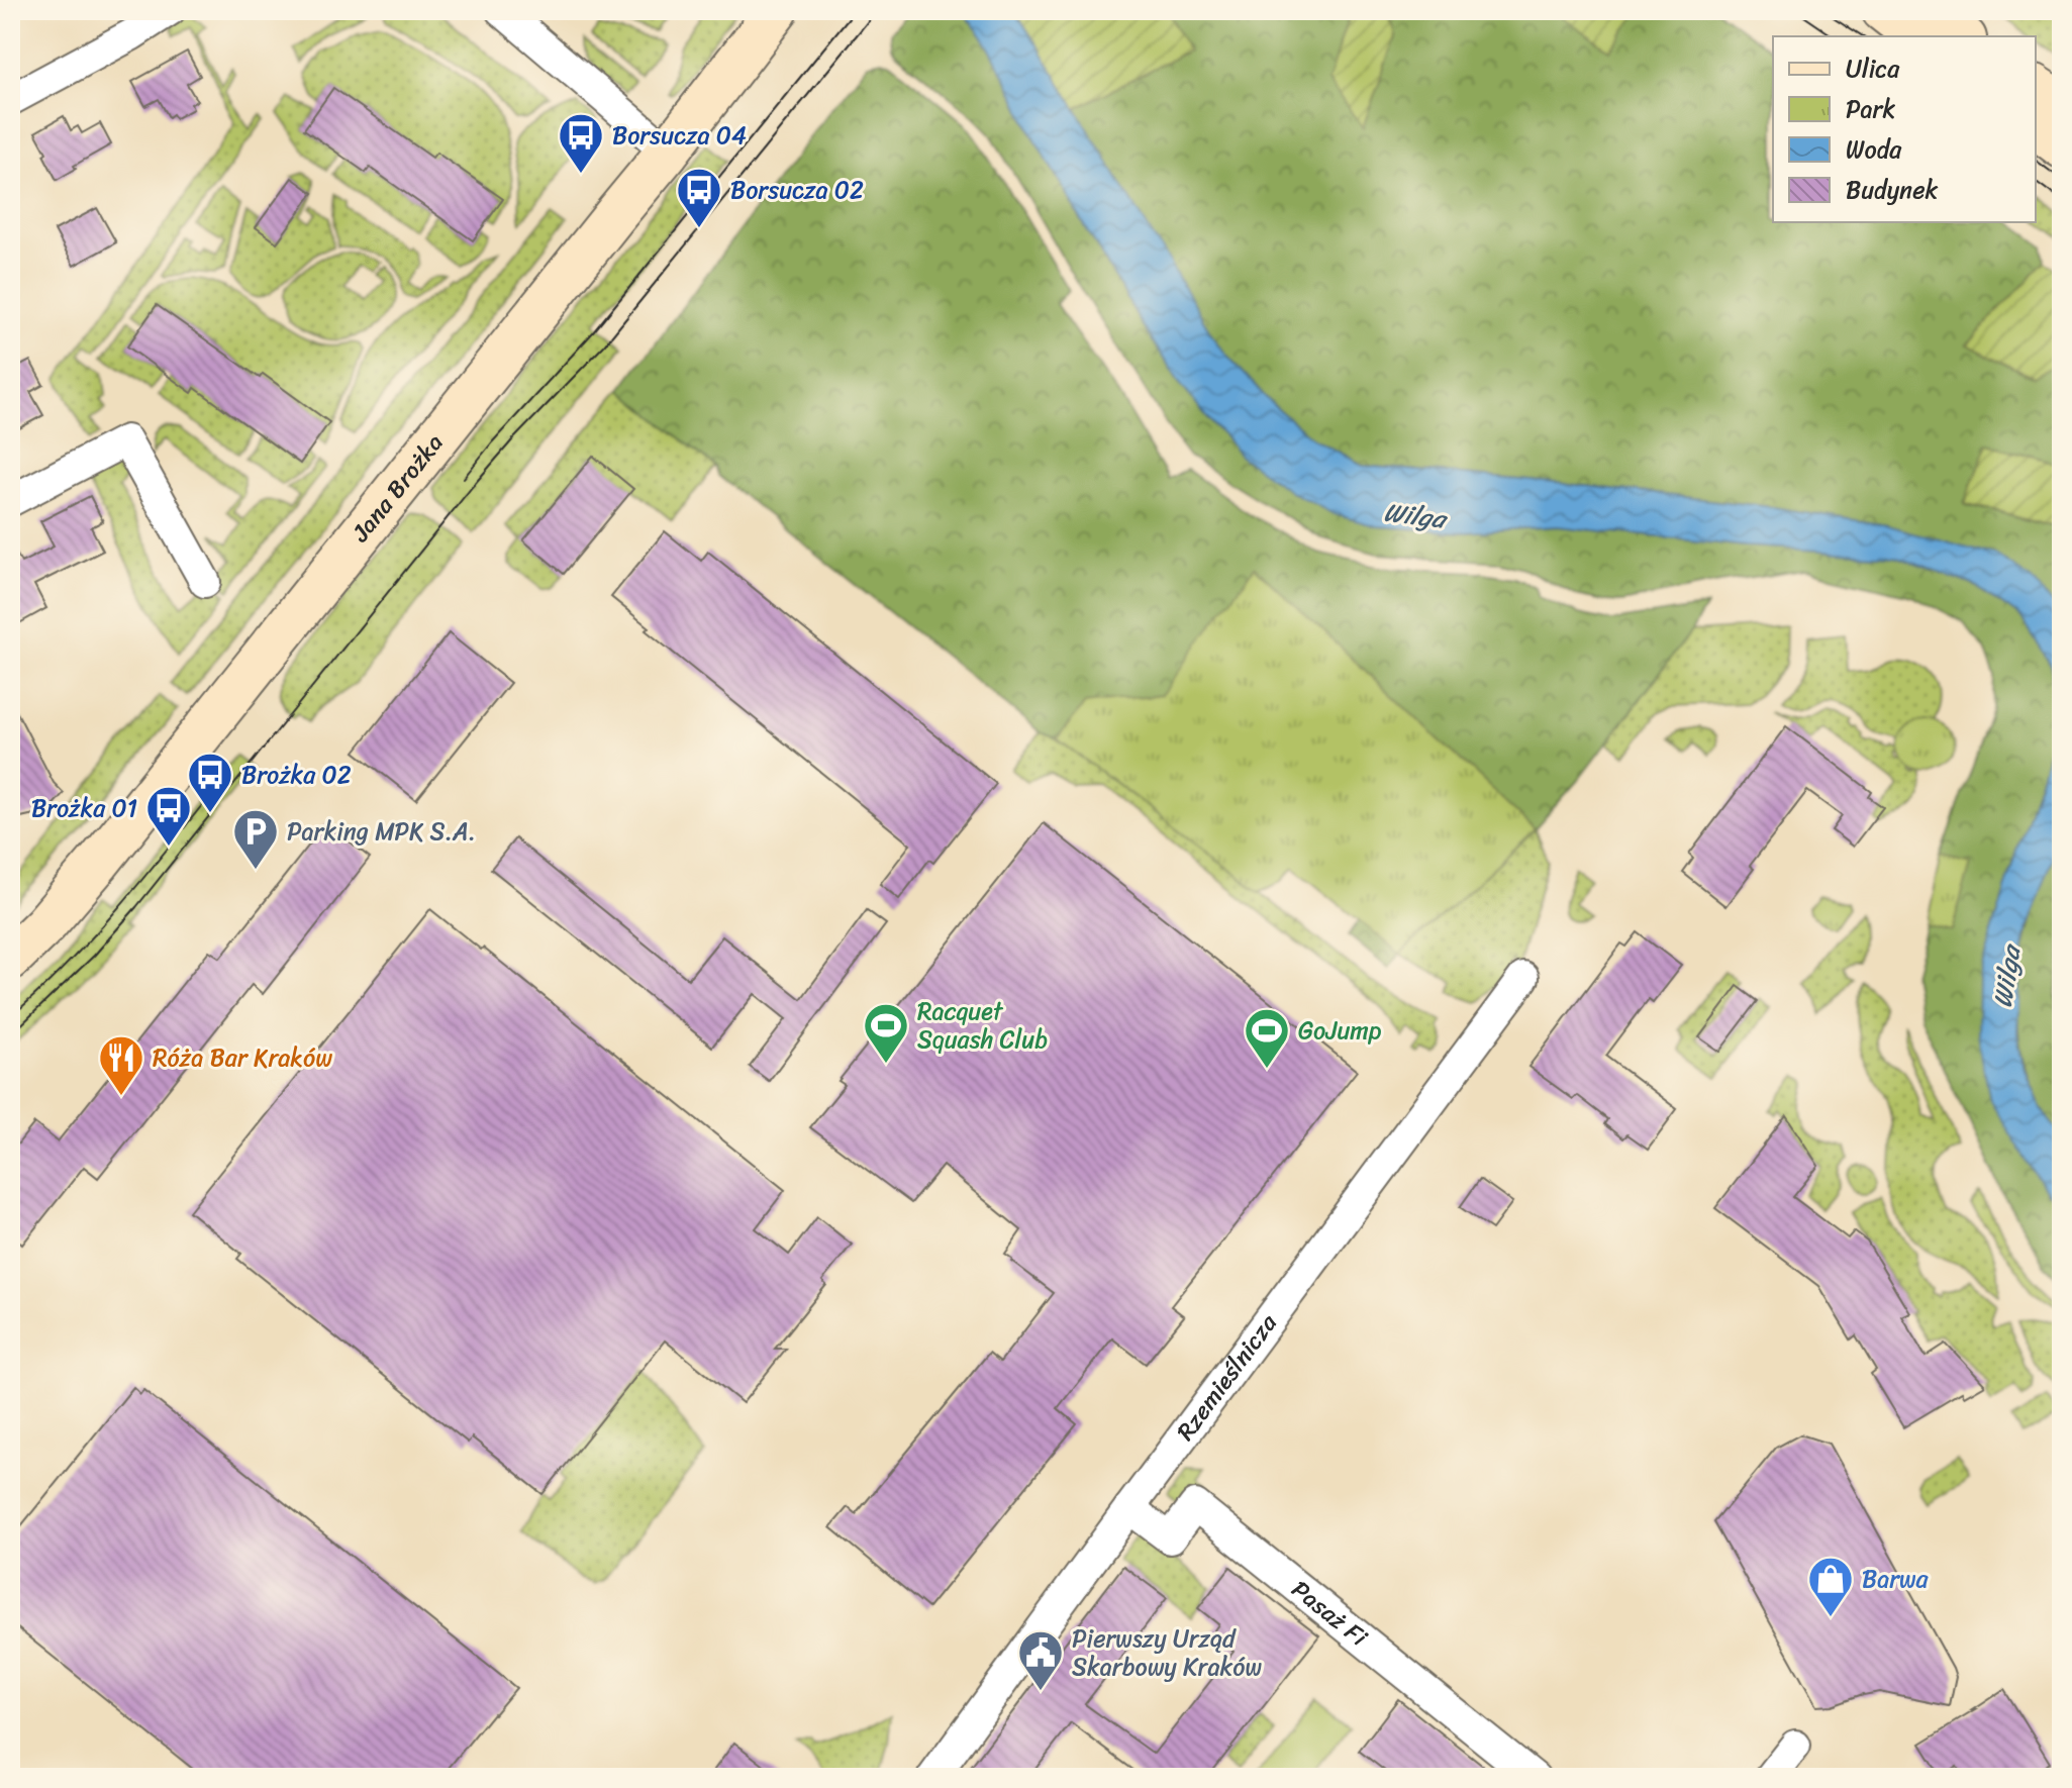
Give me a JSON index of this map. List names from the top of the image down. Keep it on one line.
{"streets":{"main road":["Jana Brożka"],"street":["Rzemieślnicza","Pasaż Fi"]},"crossings":[["Rzemieślnicza","Pasaż Fi"]],"water":["Wilga"],"places":{"bus stop":["Borsucza 04","Borsucza 02","Brożka 02","Brożka 01"],"parking":["Parking MPK S.A."],"sports":["Racquet Squash Club","GoJump"],"restaurant":["Róża Bar Kraków"],"shop":["Barwa"],"public building":["Pierwszy Urząd Skarbowy Kraków"]},"legend":["Ulica","Park","Woda","Budynek"]}
